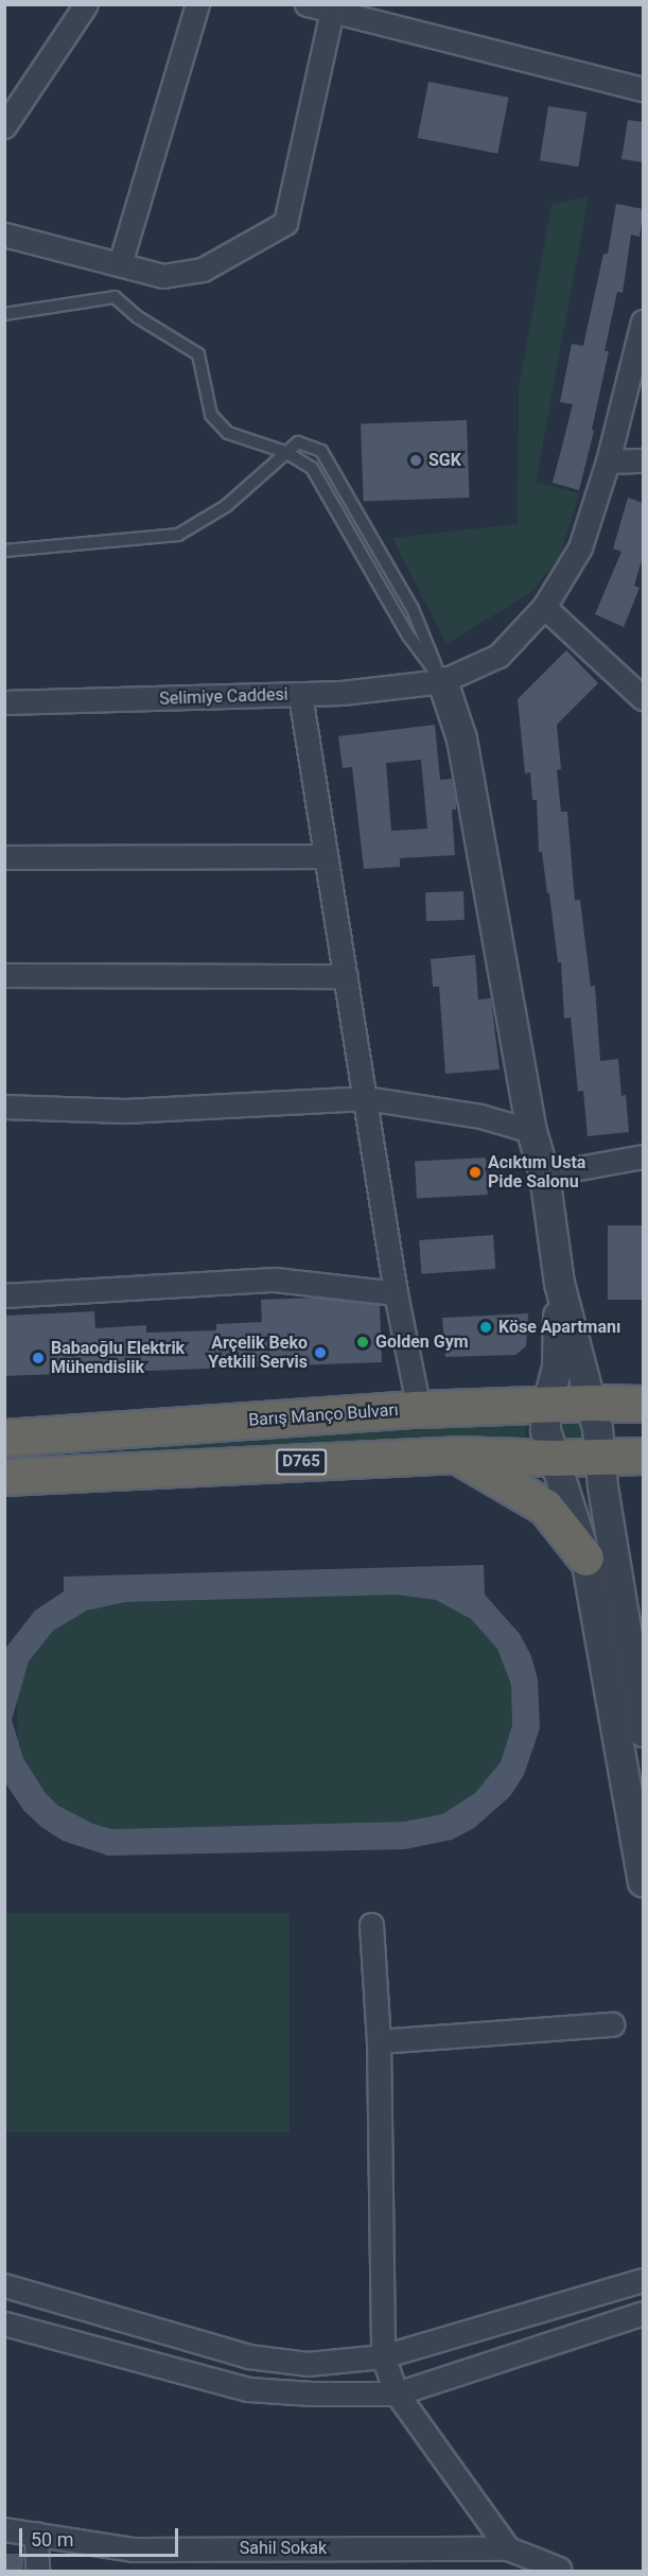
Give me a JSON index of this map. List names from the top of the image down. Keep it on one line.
{"streets":{"highway":["Barış Manço Bulvarı","D765"],"street":["Selimiye Caddesi","Sahil Sokak"]},"places":["SGK","Acıktım Usta Pide Salonu","Köse Apartmanı","Golden Gym","Arçelik Beko Yetkili Servis","Babaoğlu Elektrik Mühendislik"],"scale_bar":"50 m"}
